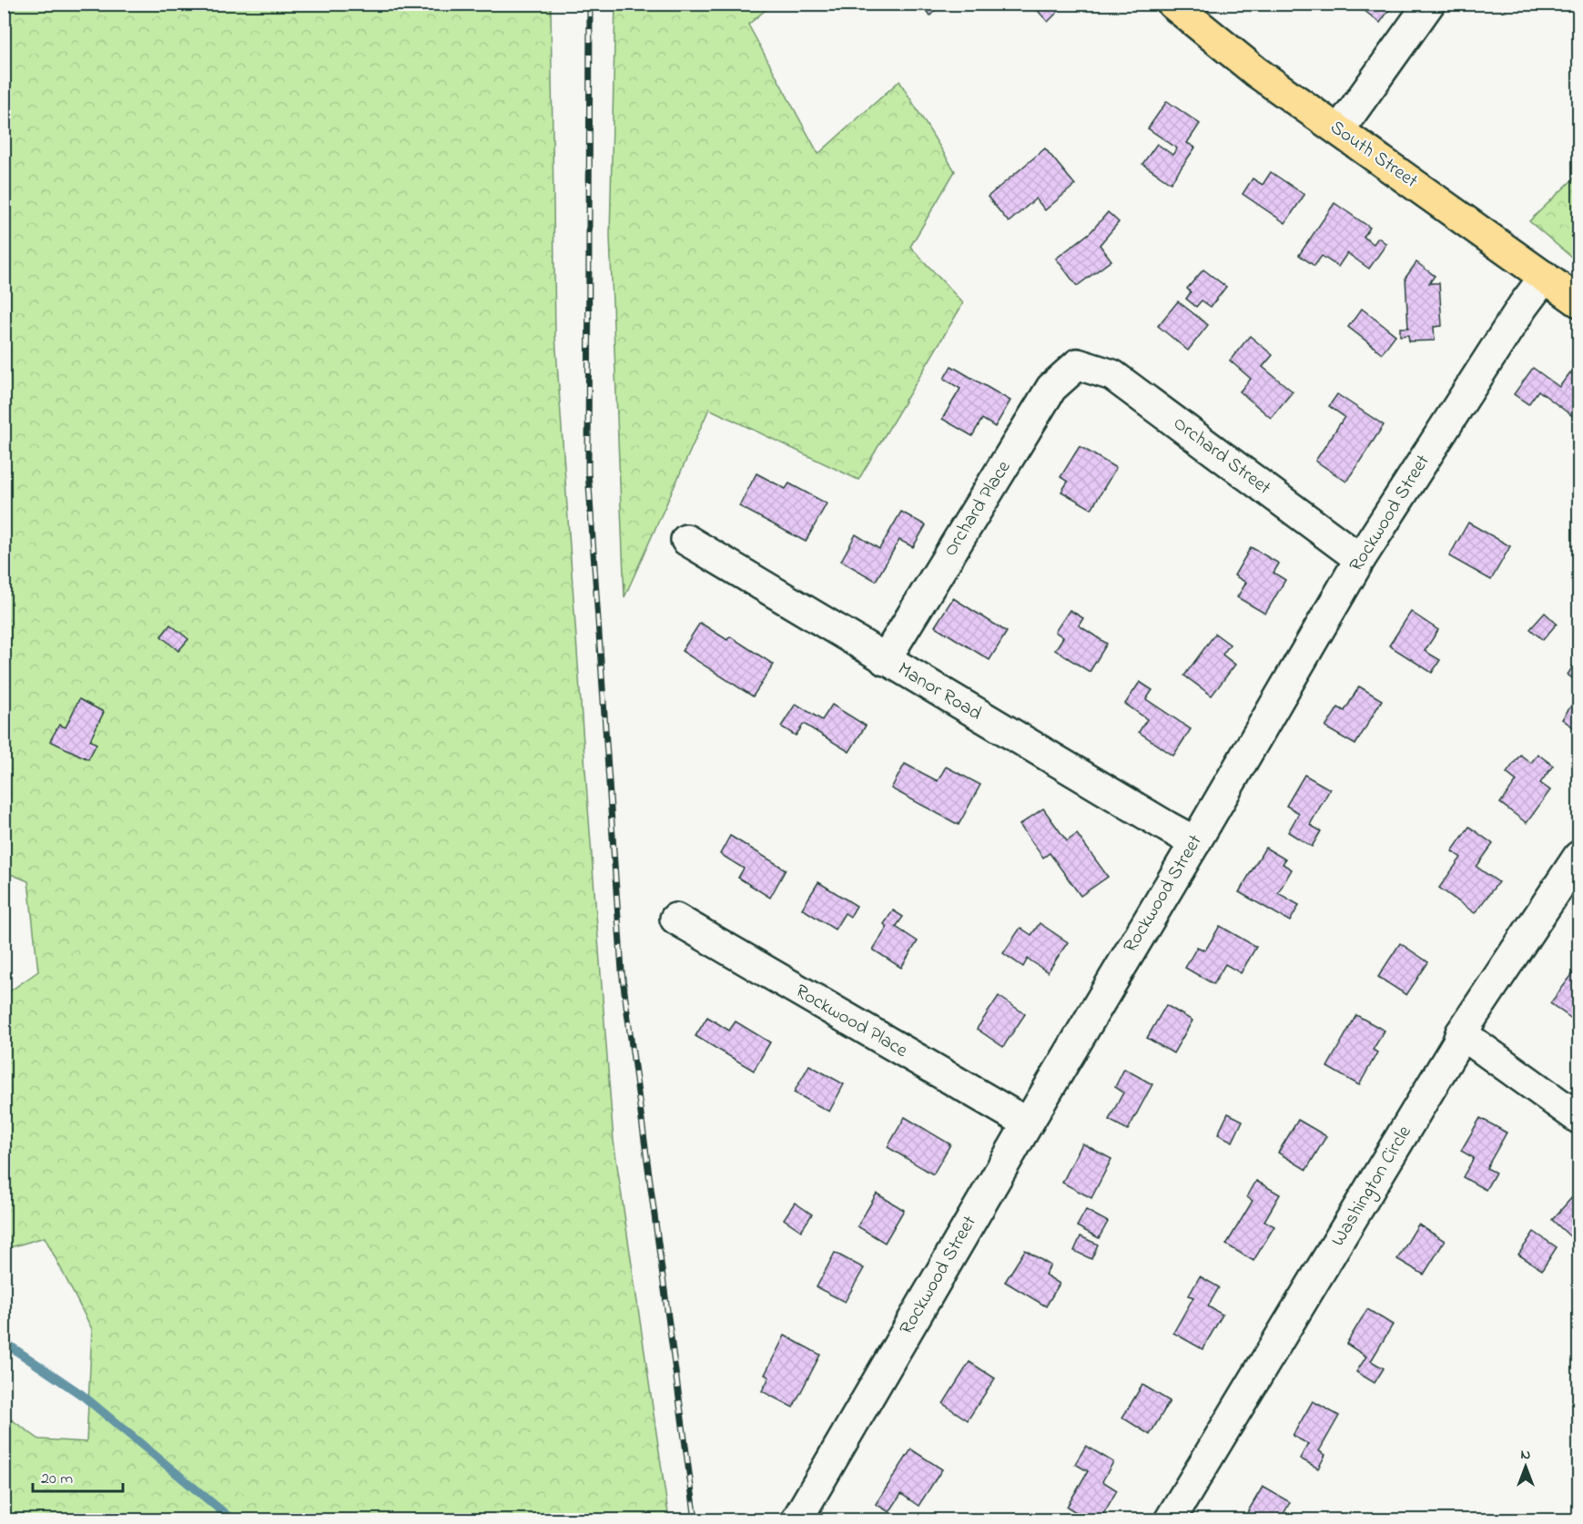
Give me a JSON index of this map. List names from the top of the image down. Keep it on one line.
{"streets":{"main road":["South Street"],"street":["Orchard Street","Orchard Place","Rockwood Street","Manor Road","Rockwood Place","Washington Circle"]},"crossings":[["South Street","Rockwood Street"],["Orchard Street","Orchard Place"],["Orchard Street","Rockwood Street"],["Orchard Place","Manor Road"],["Rockwood Street","Manor Road"],["Rockwood Street","Rockwood Place"]],"scale_bar":"20 m","north":"top"}
